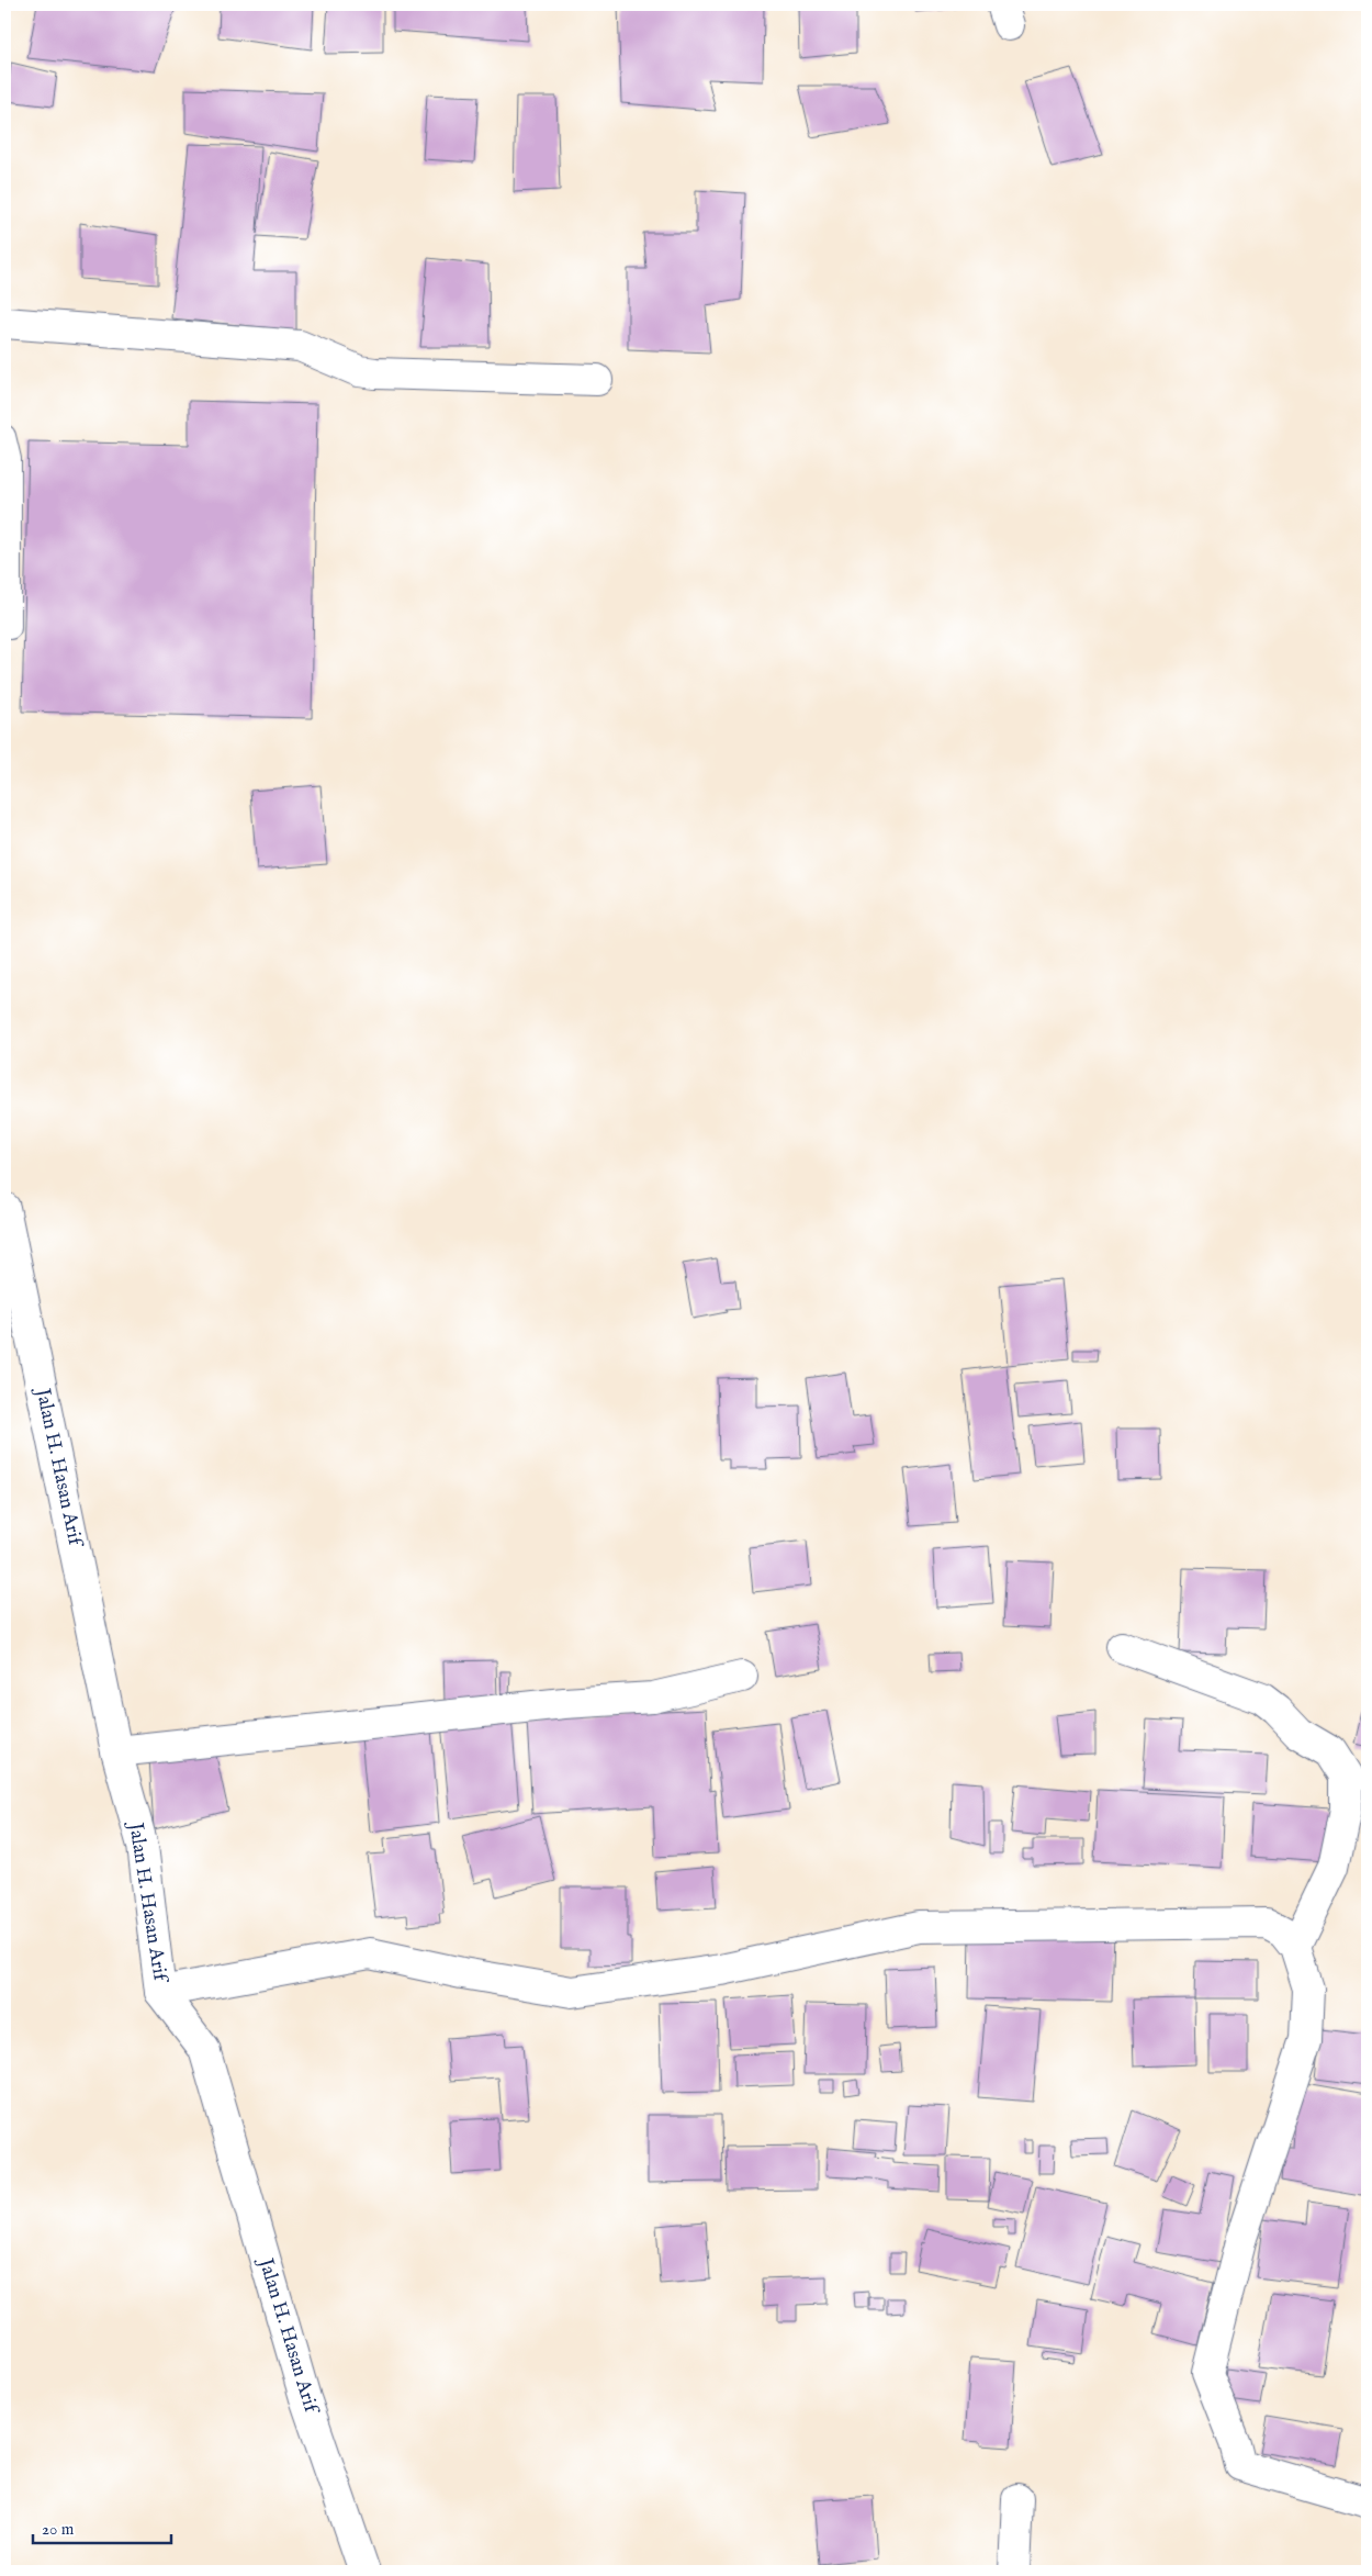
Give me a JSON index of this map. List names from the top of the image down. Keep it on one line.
{"streets":{"street":["Jalan H. Hasan Arif"]},"scale_bar":"20 m"}
